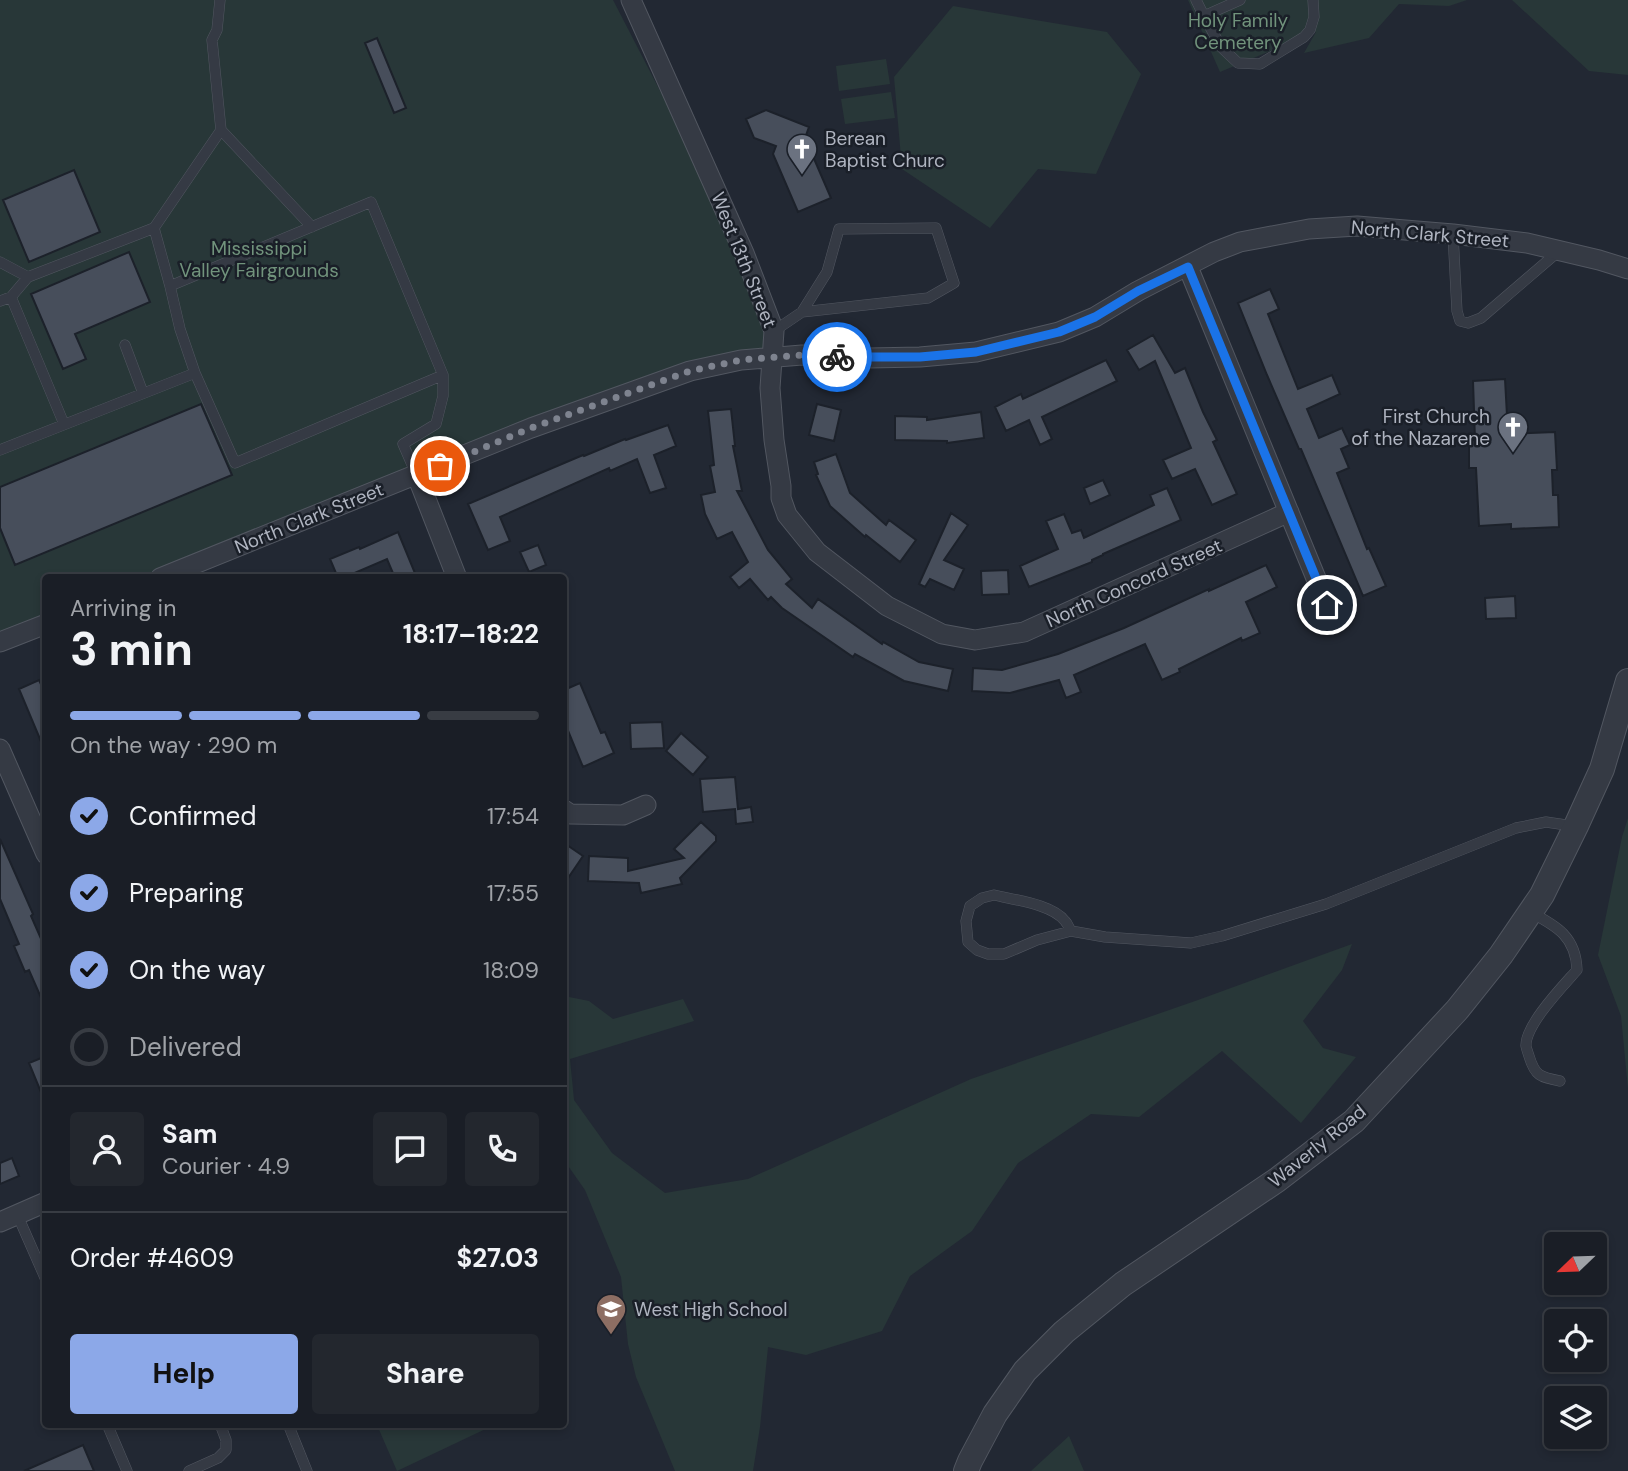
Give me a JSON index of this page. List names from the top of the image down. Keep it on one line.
{"streets":{"street":["North Clark Street","West 13th Street","North Concord Street","Waverly Road"]},"crossings":[["North Clark Street","West 13th Street"],["West 13th Street","North Concord Street"]],"parks":["Holy Family Cemetery","Mississippi Valley Fairgrounds"],"places":{"church":["Berean Baptist Churc","First Church of the Nazarene"],"school or university":["West High School"]},"north":"bottom left","page":{"heading":["3 min","Arriving in","18:17–18:22"],"panel":["Sam","Courier · 4.9","Order #4609","$27.03"],"bar":"On the way · 290 m","list":[["Confirmed","17:54"],["Preparing","17:55"],["On the way","18:09"],"Delivered"],"buttons":["Help","Share"]}}
